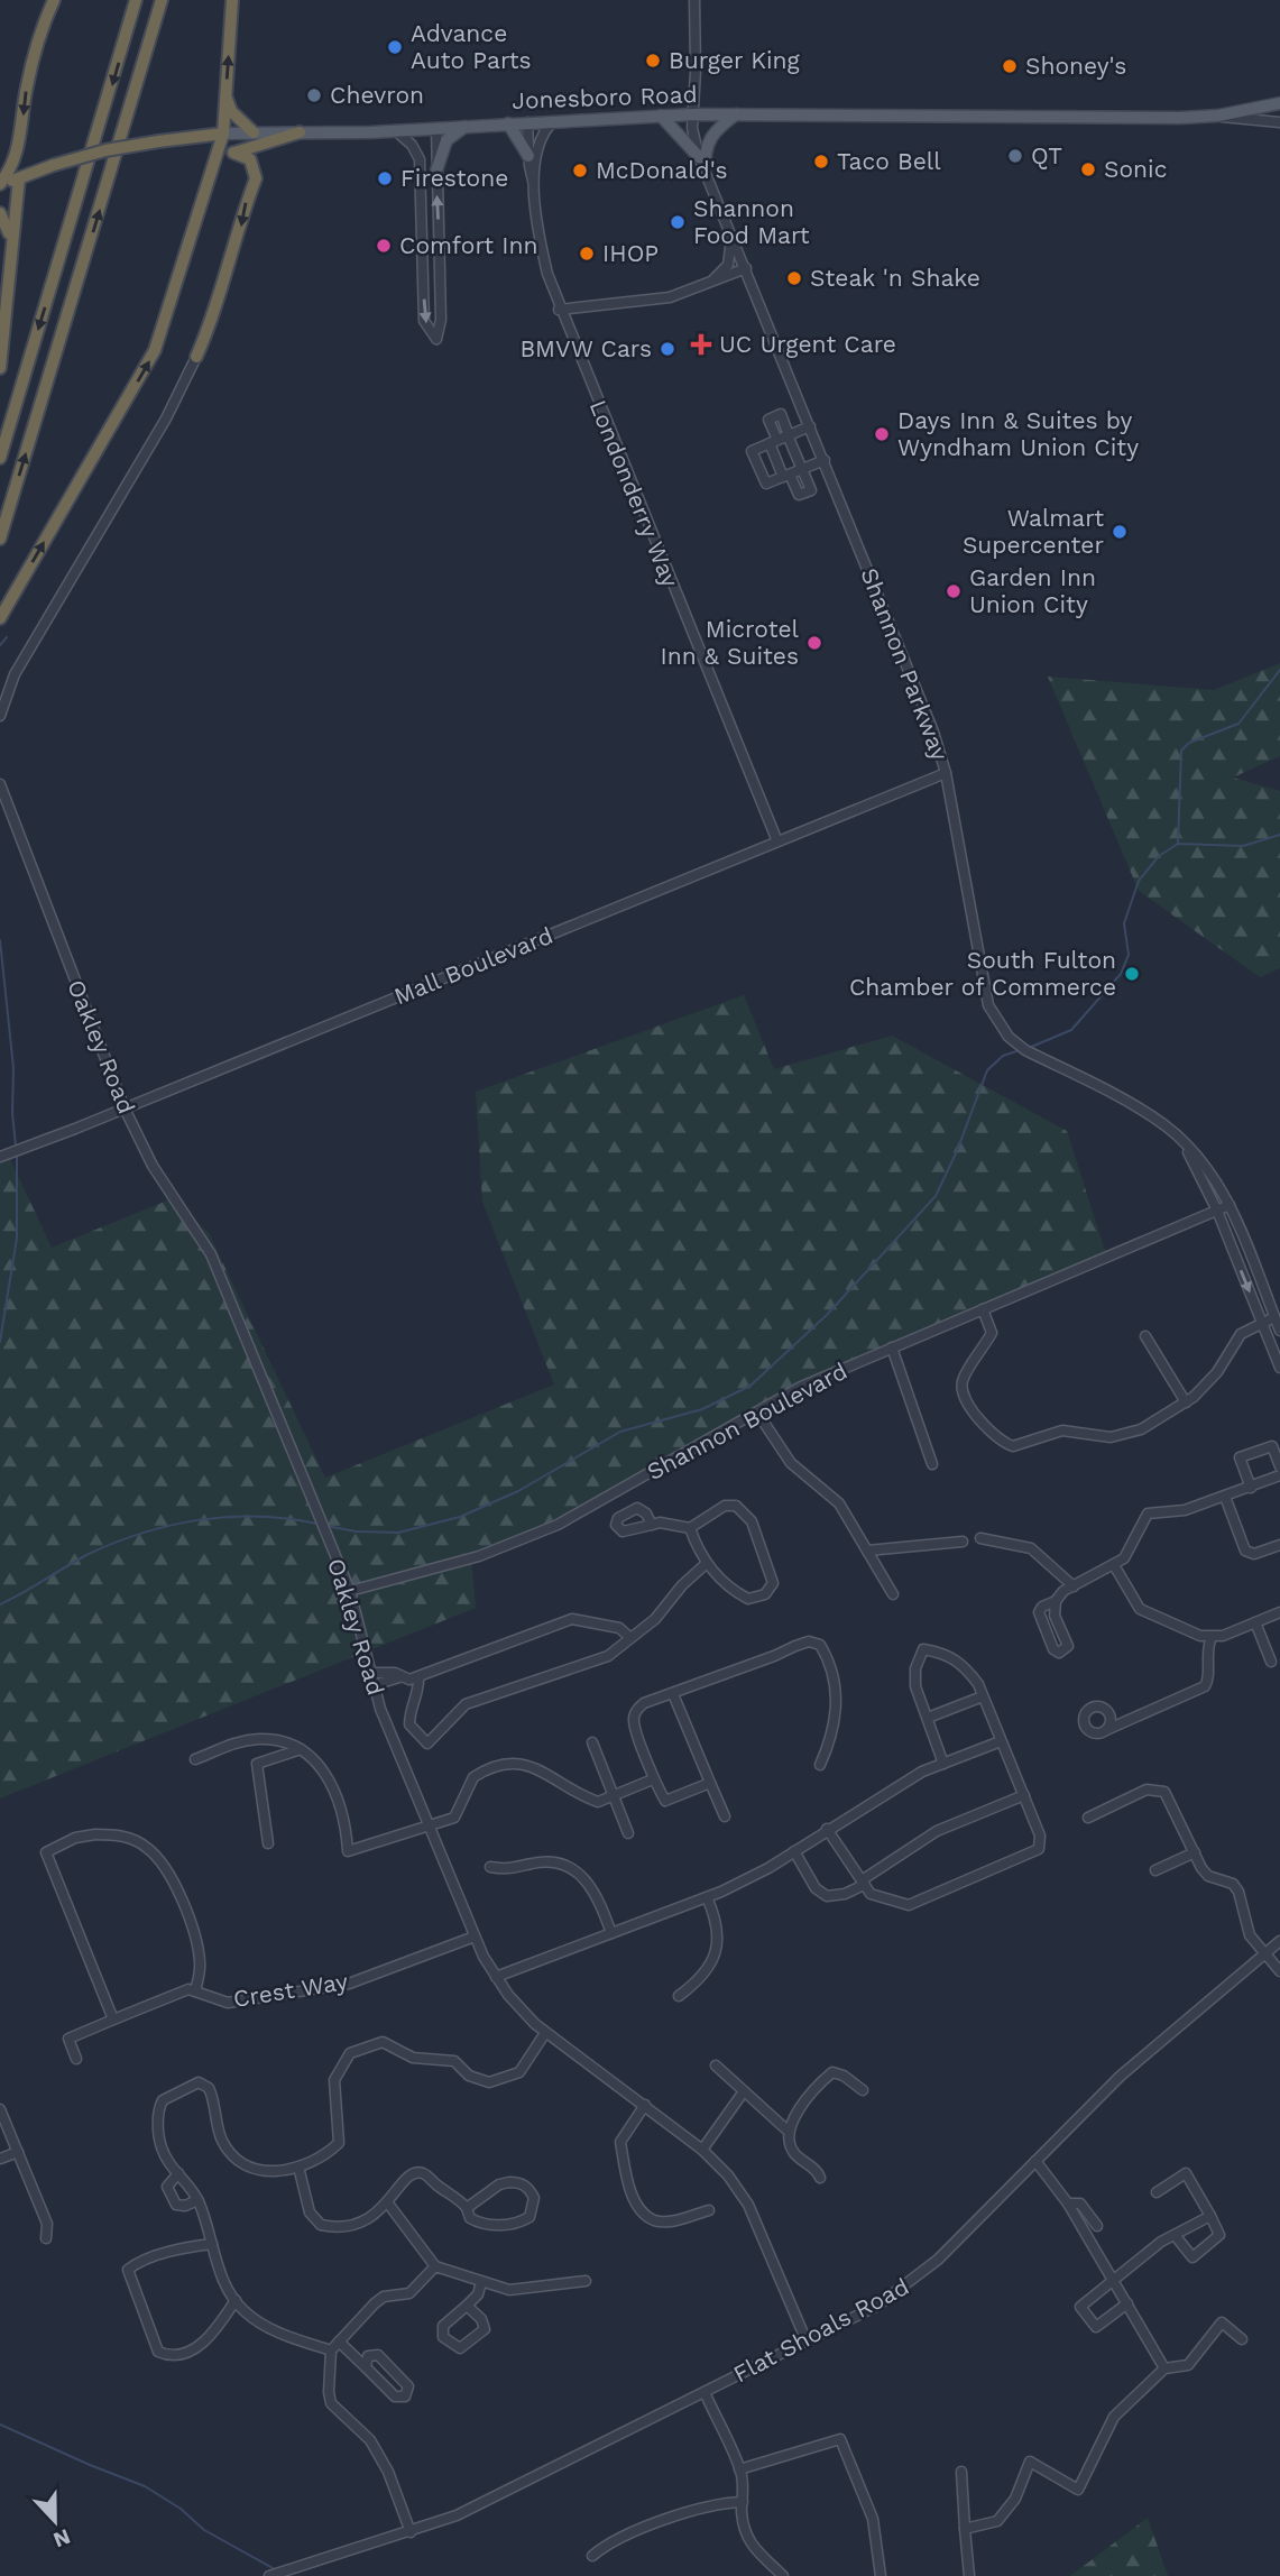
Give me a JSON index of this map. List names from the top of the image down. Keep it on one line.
{"streets":{"highway":["Jonesboro Road"],"street":["Londonderry Way","Shannon Parkway","Mall Boulevard","Oakley Road","Shannon Boulevard","Crest Way","Flat Shoals Road"]},"crossings":[["Jonesboro Road","Londonderry Way"],["Jonesboro Road","Shannon Parkway"],["Londonderry Way","Shannon Parkway"],["Londonderry Way","Mall Boulevard"],["Shannon Parkway","Mall Boulevard"],["Shannon Parkway","Shannon Boulevard"],["Mall Boulevard","Oakley Road"],["Oakley Road","Shannon Boulevard"],["Oakley Road","Crest Way"],["Oakley Road","Flat Shoals Road"]],"places":{"other":["Advance Auto Parts","Burger King","Shoney's","Chevron","QT","Taco Bell","Sonic","McDonald's","Firestone","Shannon Food Mart","Comfort Inn","IHOP","Steak 'n Shake","BMVW Cars","Days Inn & Suites by Wyndham Union City","Walmart Supercenter","Garden Inn Union City","Microtel Inn & Suites","South Fulton Chamber of Commerce"],"health":["UC Urgent Care"]},"north":"bottom"}
